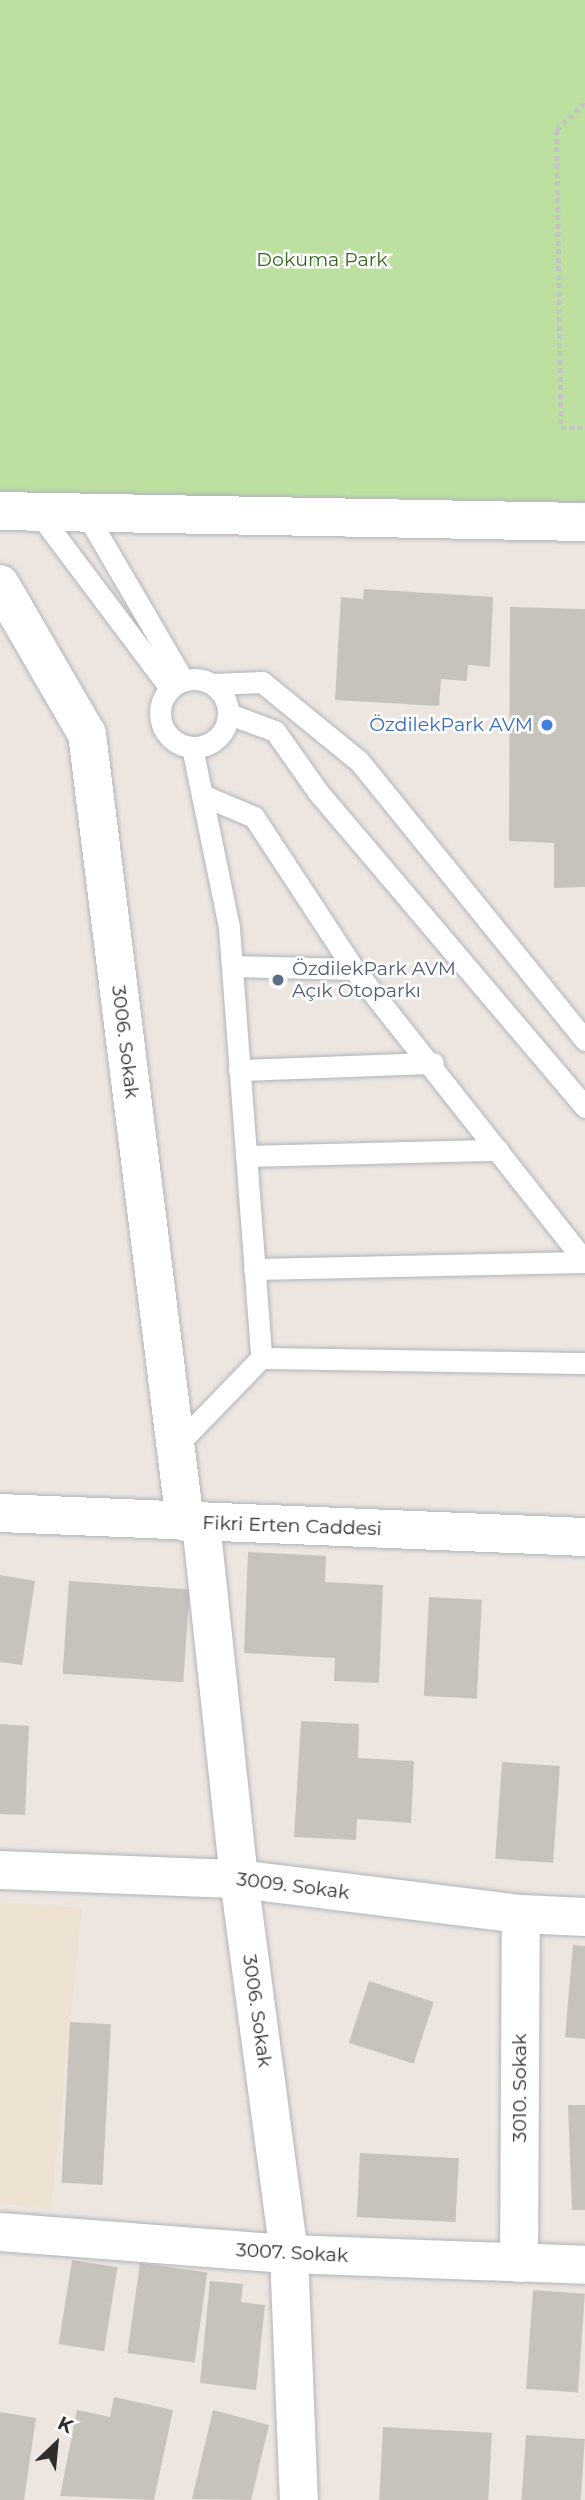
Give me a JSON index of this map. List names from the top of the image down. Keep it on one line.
{"streets":{"street":["3006. Sokak","Fikri Erten Caddesi","3009. Sokak","3010. Sokak","3007. Sokak"]},"crossings":[["3006. Sokak","Fikri Erten Caddesi"],["3006. Sokak","3009. Sokak"],["3006. Sokak","3007. Sokak"],["3009. Sokak","3010. Sokak"],["3010. Sokak","3007. Sokak"]],"parks":["Dokuma Park"],"places":["ÖzdilekPark AVM","ÖzdilekPark AVM Açık Otoparkı"],"north":"top right"}
